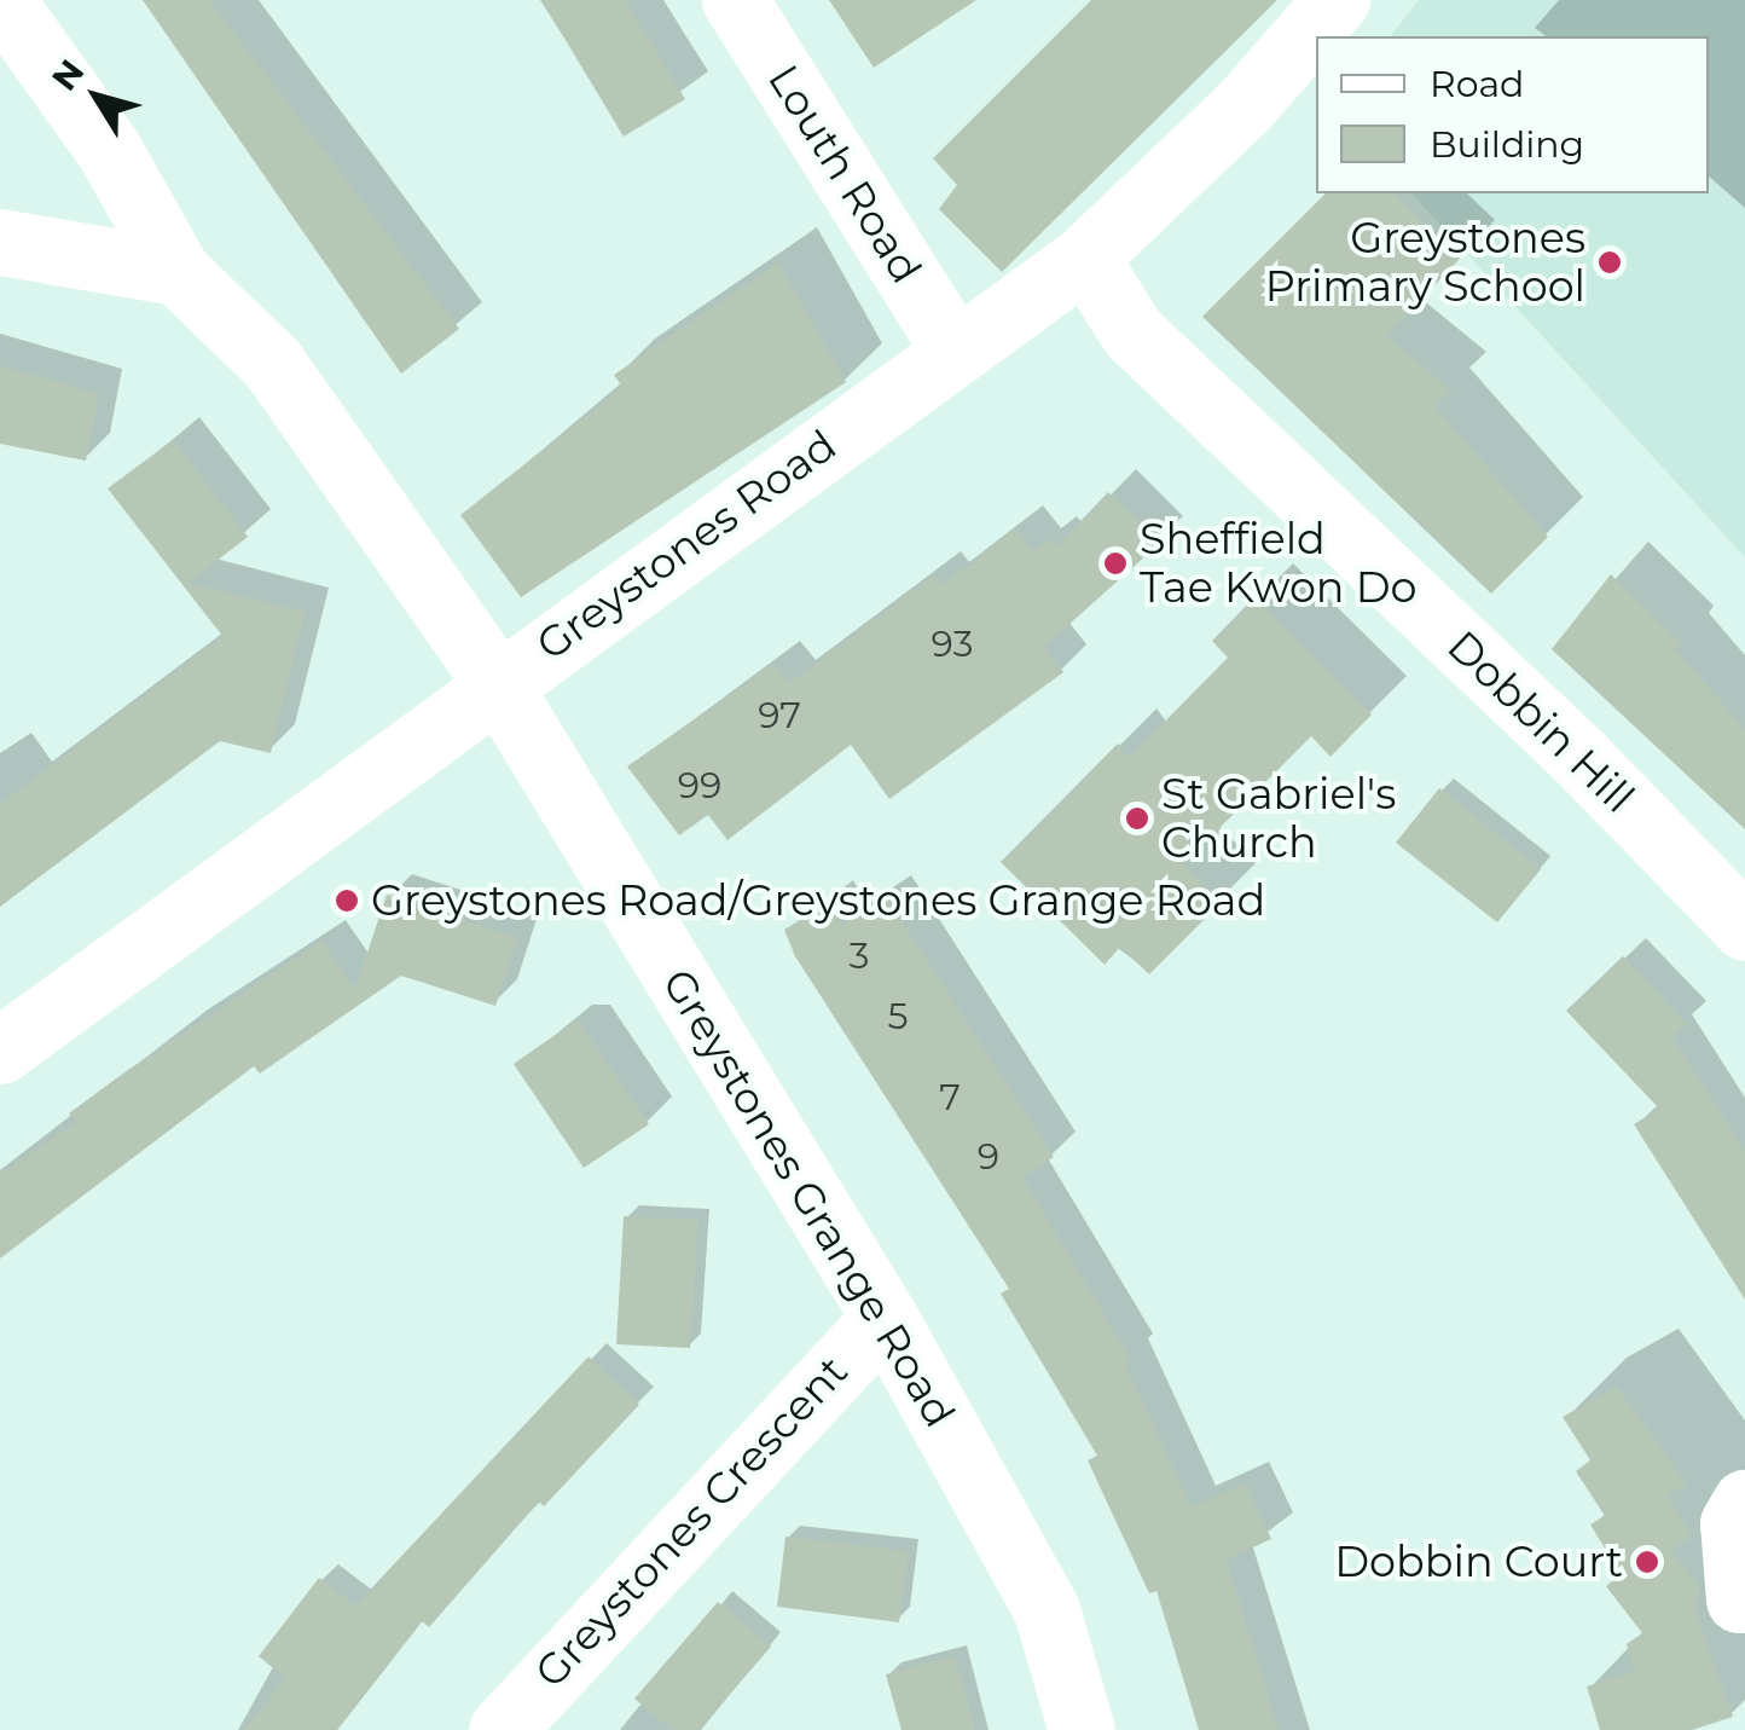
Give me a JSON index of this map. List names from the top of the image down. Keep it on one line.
{"streets":{"street":["Louth Road","Greystones Road","Dobbin Hill","Greystones Grange Road","Greystones Crescent"]},"crossings":[["Louth Road","Greystones Road"],["Greystones Road","Dobbin Hill"],["Greystones Road","Greystones Grange Road"],["Greystones Grange Road","Greystones Crescent"]],"places":["Greystones Primary School","Sheffield Tae Kwon Do","St Gabriel's Church","Greystones Road/Greystones Grange Road","Dobbin Court"],"house_numbers":["93","97","99","3","5","7","9"],"legend":["Road","Building"],"north":"top left"}
